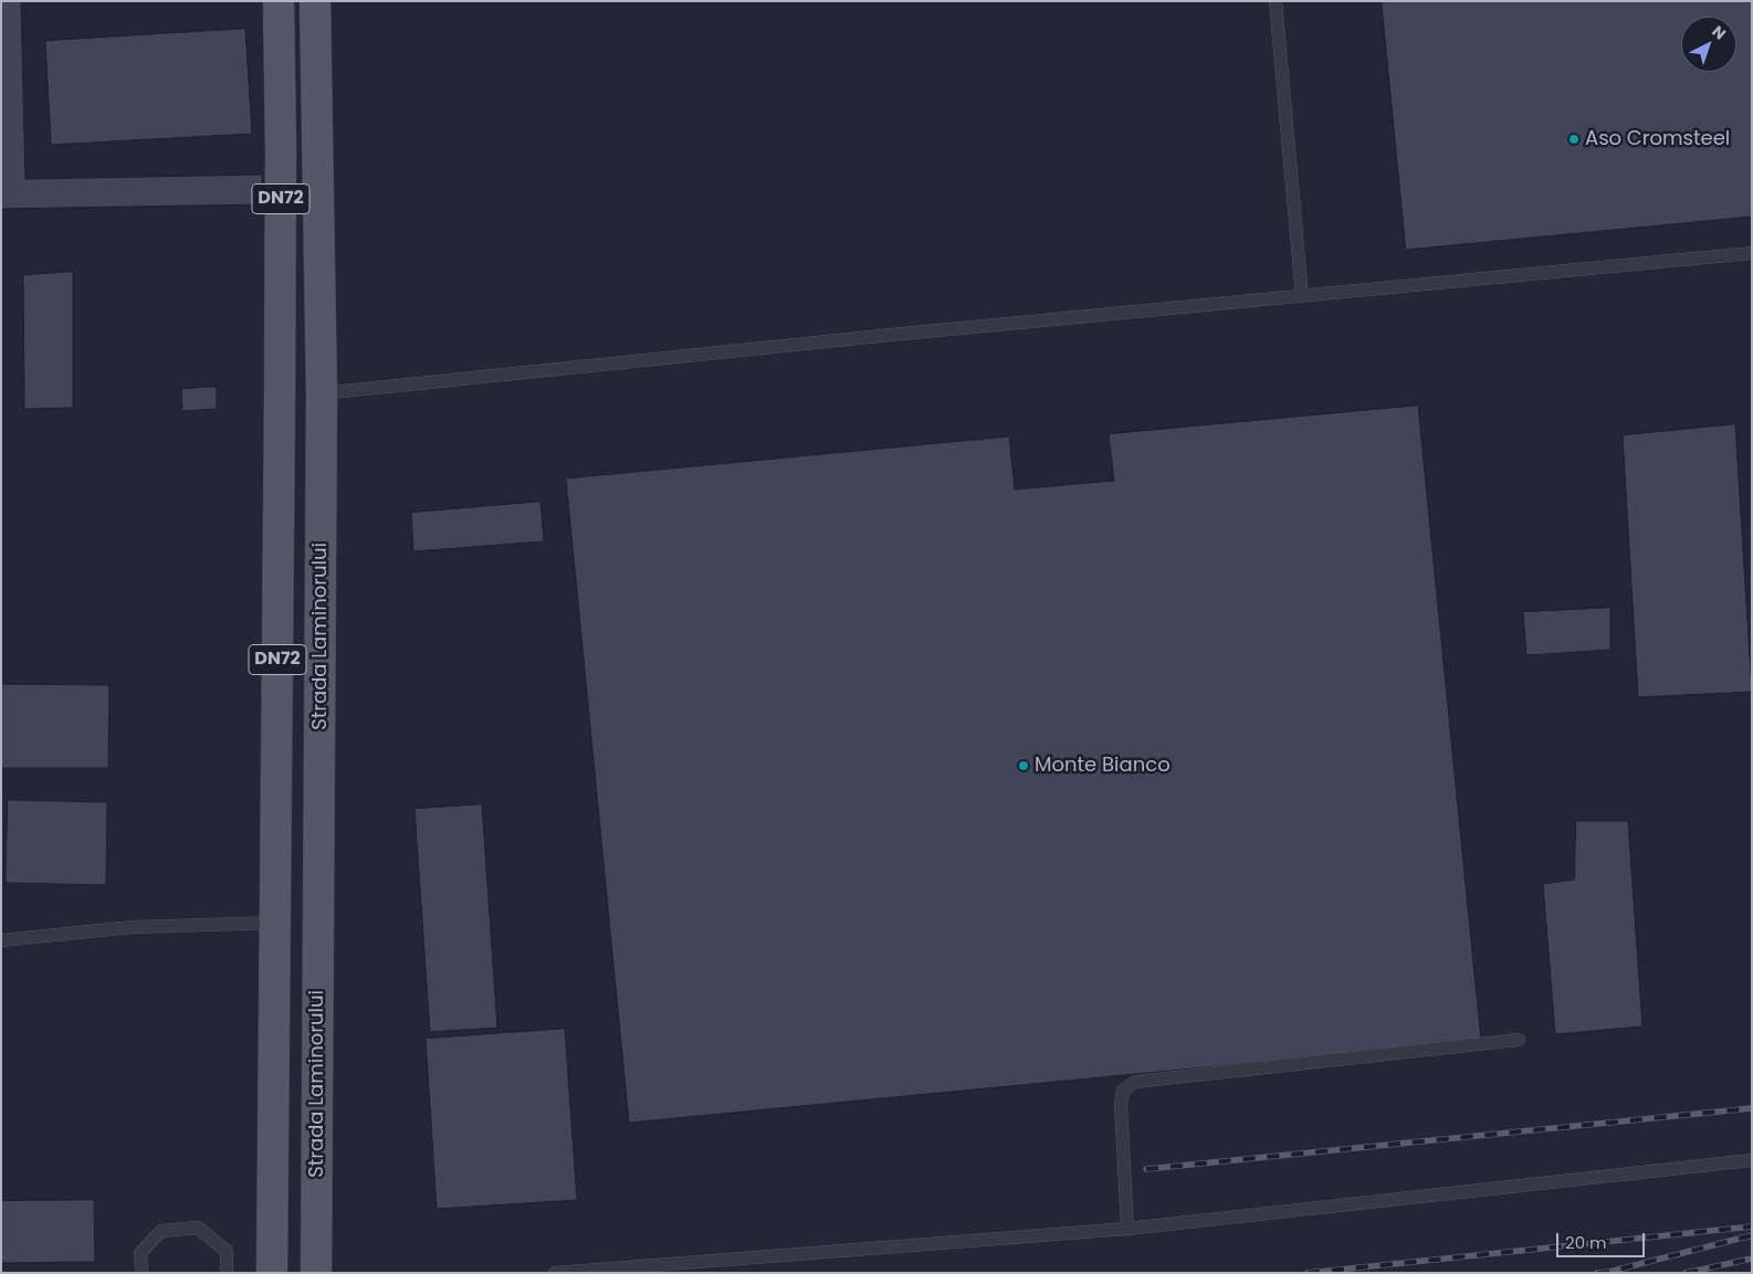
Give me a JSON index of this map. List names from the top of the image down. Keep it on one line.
{"streets":{"main road":["DN72","Strada Laminorului"]},"places":["Aso Cromsteel","Monte Bianco"],"scale_bar":"20 m","north":"top right"}
